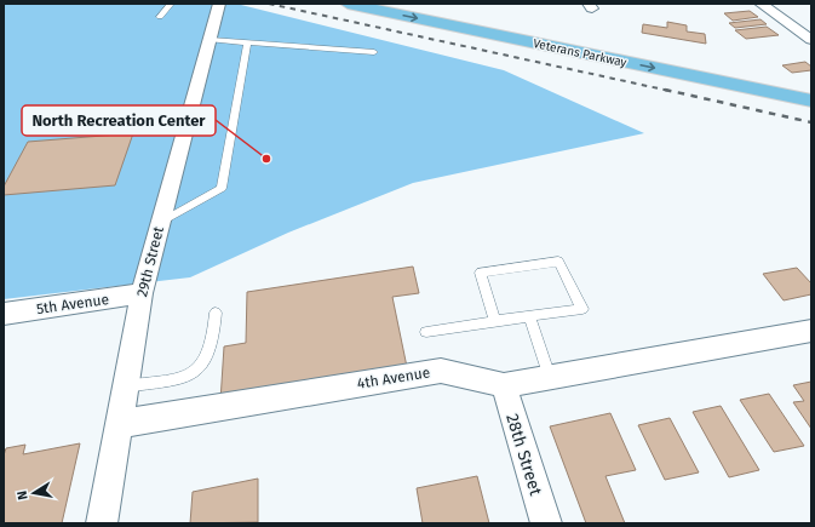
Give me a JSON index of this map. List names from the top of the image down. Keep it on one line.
{"streets":{"main road":["Veterans Parkway"],"street":["29th Street","5th Avenue","4th Avenue","28th Street"]},"crossings":[["29th Street","5th Avenue"],["29th Street","4th Avenue"],["4th Avenue","28th Street"]],"places":["North Recreation Center"],"north":"left"}
